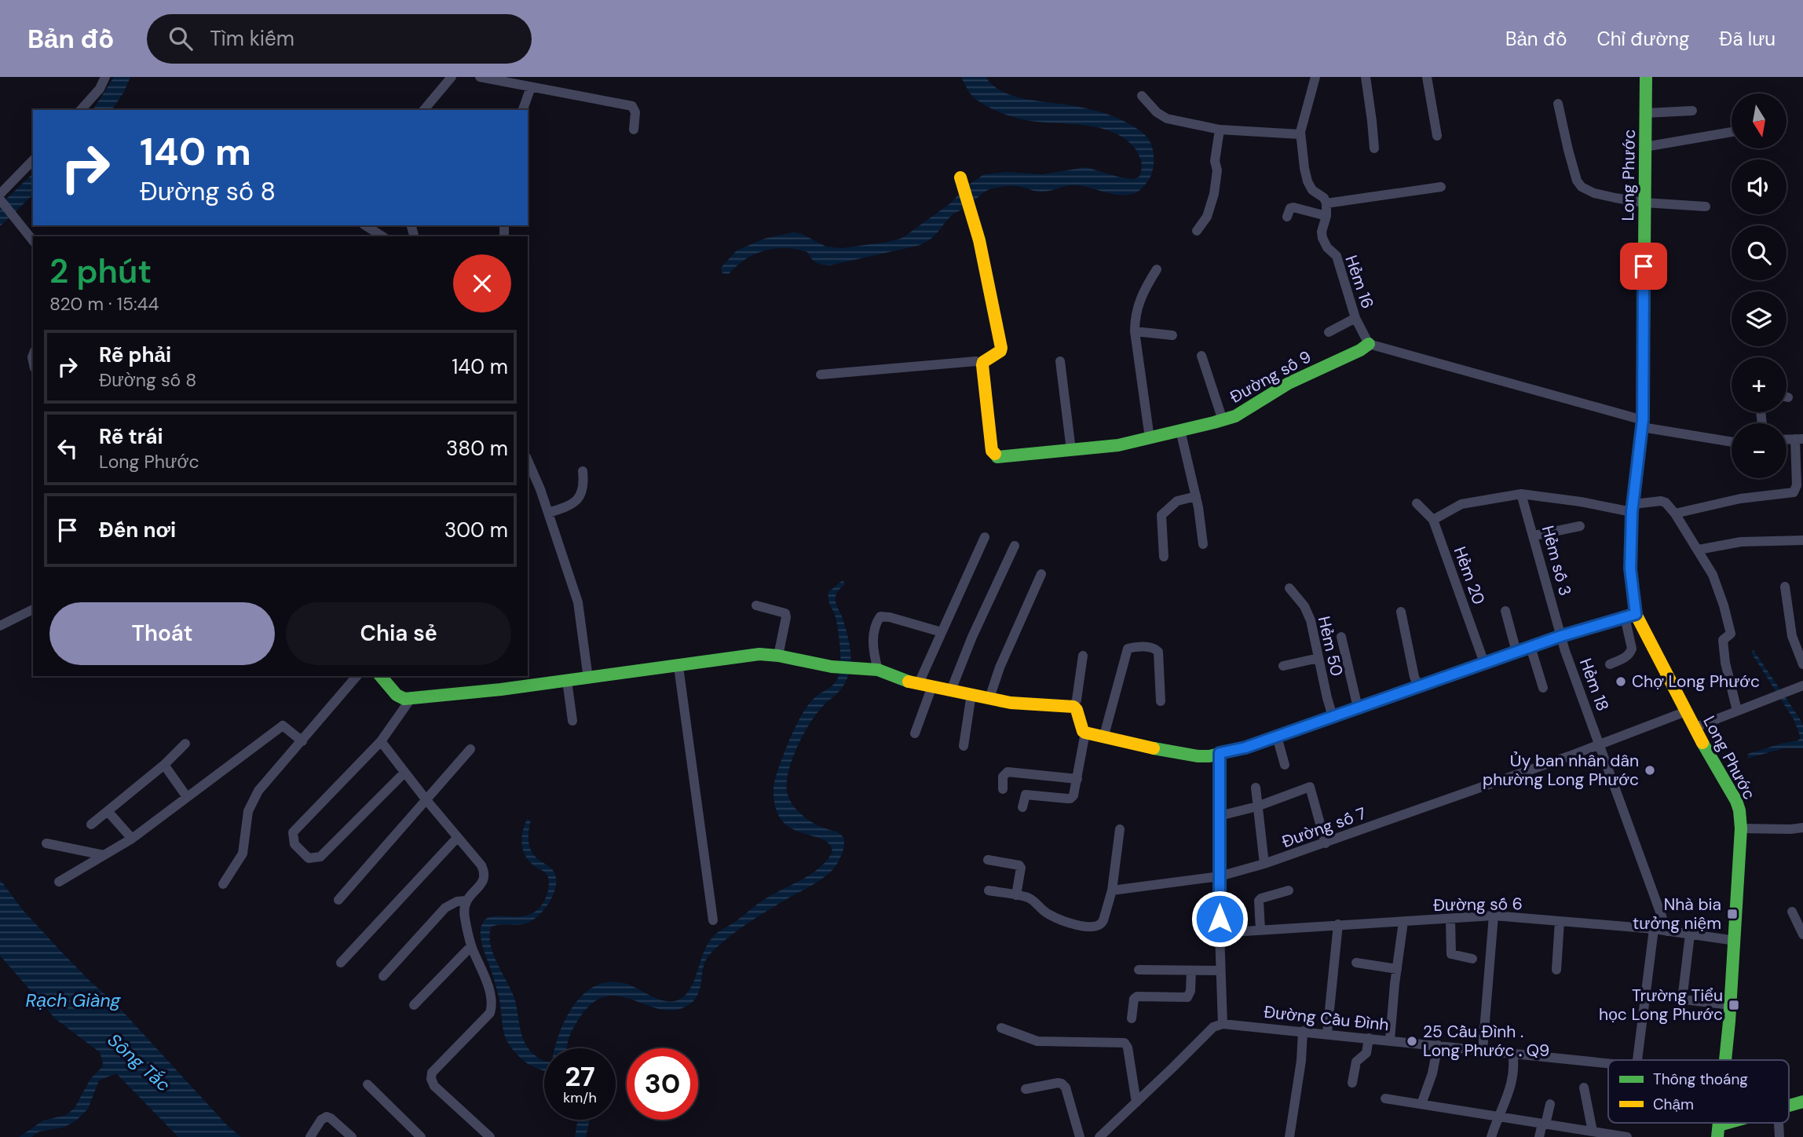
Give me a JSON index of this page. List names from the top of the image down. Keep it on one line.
{"streets":{"street":["Long Phước","Hẻm 16","Đường số 9","Hẻm số 3","Hẻm 20","Hẻm 50","Hẻm 18","Đường số 7","Đường số 6","Đường Cầu Đình"]},"crossings":[["Long Phước","Đường số 7"],["Long Phước","Đường số 6"],["Hẻm 16","Đường số 9"],["Hẻm số 3","Hẻm 18"],["Hẻm 18","Đường số 7"],["Hẻm 18","Đường số 6"]],"water":["Rạch Giàng","Sông Tắc"],"places":{"other":["Chợ Long Phước","Ủy ban nhân dân phường Long Phước","25 Cầu Đình . Long Phước . Q9"],"transit":["Nhà bia tưởng niệm","Trường Tiểu học Long Phước"]},"legend":["Thông thoáng","Chậm"],"north":"bottom","page":{"header":"Bản đồ","search":"Tìm kiếm","nav":["Bản đồ","Chỉ đường","Đã lưu"],"map_buttons":["+","−"],"turn":["140 m","Đường số 8"],"heading":["2 phút","820 m · 15:44"],"list":[{"name":"Rẽ phải","note":"Đường số 8","value":"140 m"},{"name":"Rẽ trái","note":"Long Phước","value":"380 m"},{"name":"Đến nơi","value":"300 m"}],"buttons":["Thoát","Chia sẻ"],"speed":"27 km/h","limit":"30"}}
